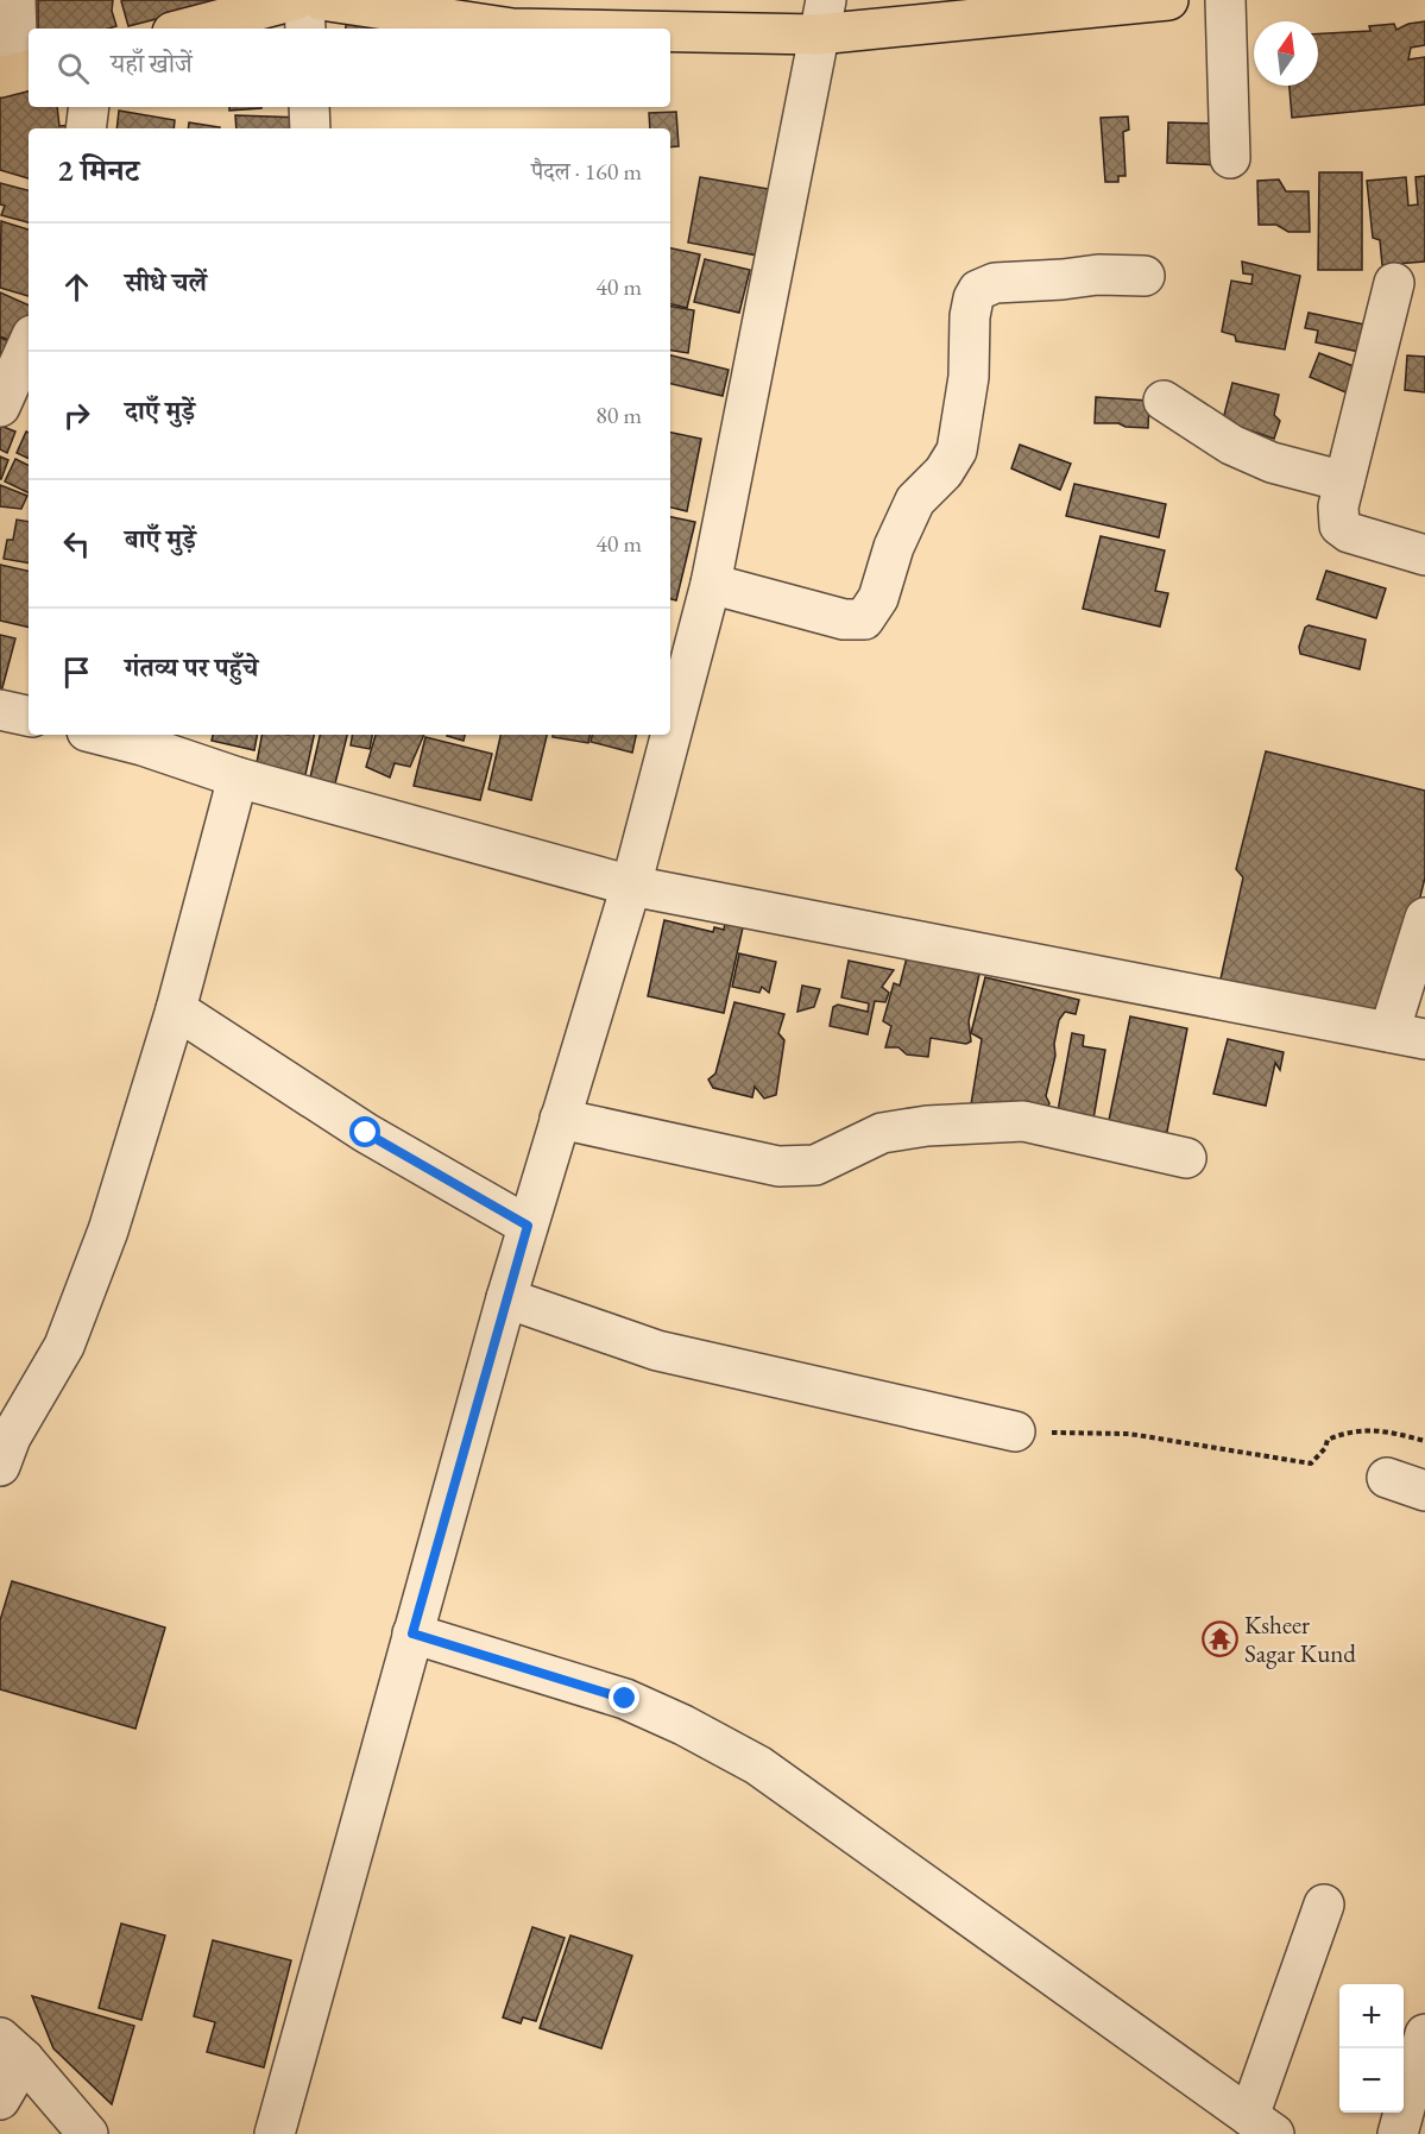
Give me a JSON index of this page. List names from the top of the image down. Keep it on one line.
{"places":{"temple":["Ksheer Sagar Kund"]},"north":"top","page":{"search":"यहाँ खोजें","heading":["2 मिनट","पैदल · 160 m"],"list":[["सीधे चलें","40 m"],["दाएँ मुड़ें","80 m"],["बाएँ मुड़ें","40 m"],"गंतव्य पर पहुँचे"],"map_buttons":["+","−"]}}
